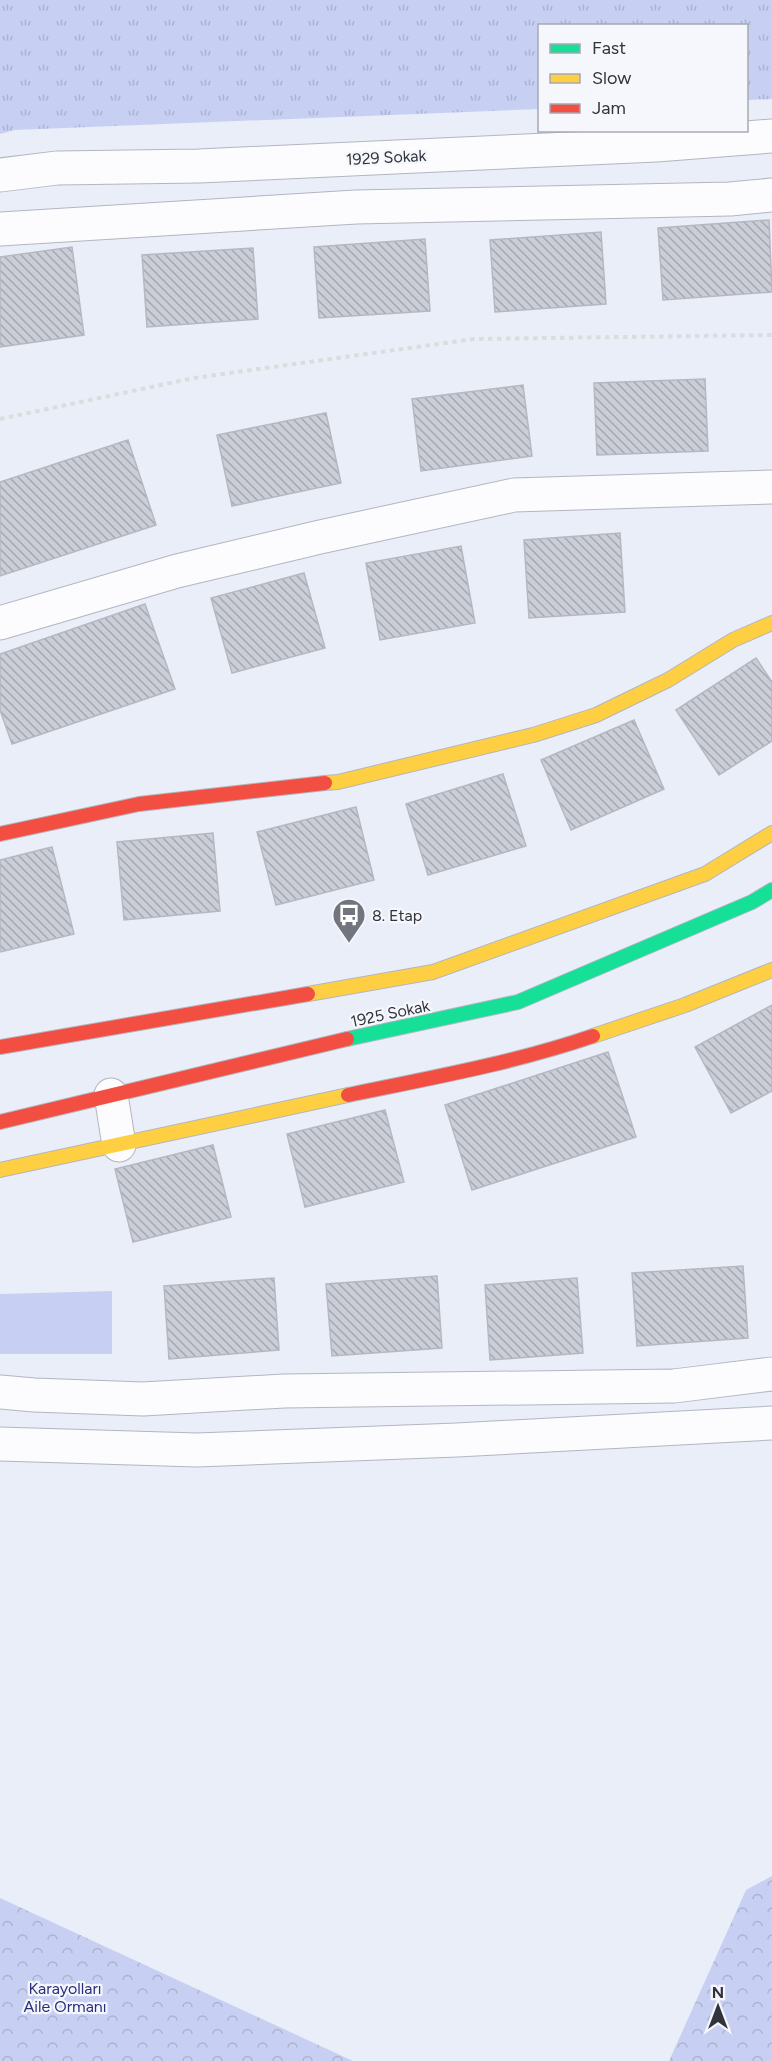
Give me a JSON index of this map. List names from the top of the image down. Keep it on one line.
{"streets":{"main road":["1925 Sokak"],"street":["1929 Sokak"]},"parks":["Karayolları Aile Ormanı"],"places":{"bus stop":["8. Etap"]},"legend":["Fast","Slow","Jam"],"north":"top"}
